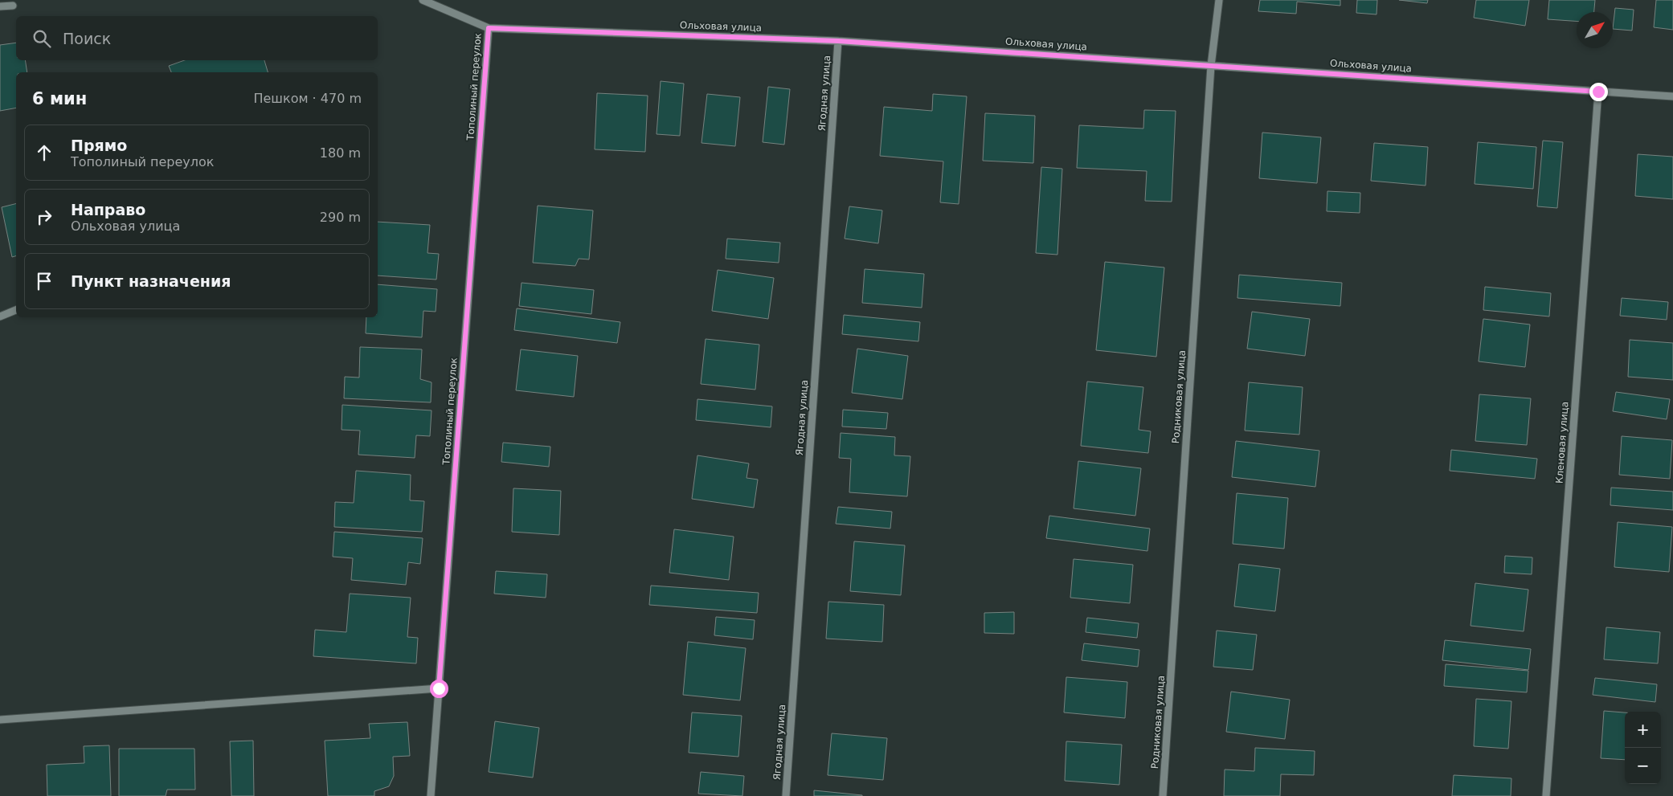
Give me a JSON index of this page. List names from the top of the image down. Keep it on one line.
{"streets":{"street":["Ольховая улица","Тополиный переулок","Ягодная улица","Родниковая улица","Кленовая улица"]},"crossings":[["Ольховая улица","Тополиный переулок"],["Ольховая улица","Ягодная улица"],["Ольховая улица","Родниковая улица"],["Ольховая улица","Кленовая улица"]],"north":"top right","page":{"search":"Поиск","heading":["6 мин","Пешком · 470 m"],"list":[["Прямо","Тополиный переулок","180 m"],["Направо","Ольховая улица","290 m"],"Пункт назначения"],"map_buttons":["+","−"]}}
